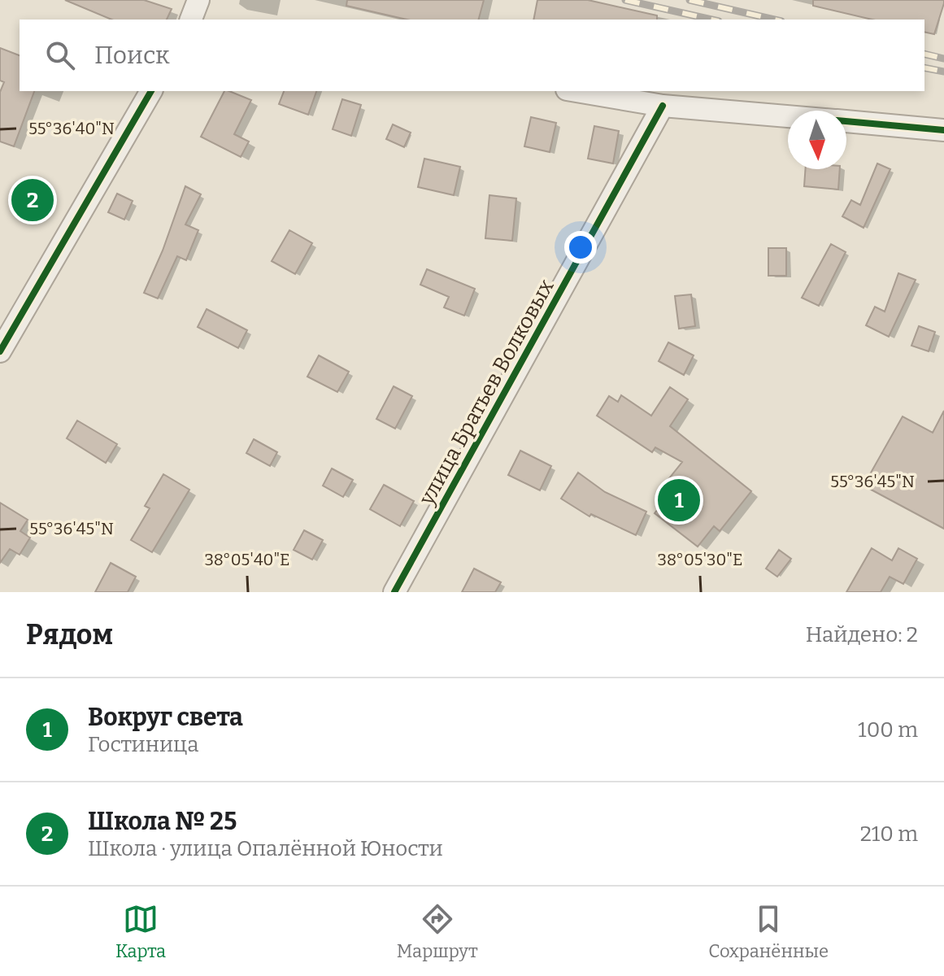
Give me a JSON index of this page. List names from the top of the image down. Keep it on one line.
{"streets":{"street":["улица Братьев Волковых"]},"north":"bottom","page":{"search":"Поиск","pins":["2","1"],"heading":["Рядом","Найдено: 2"],"list":[{"mark":"1","name":"Вокруг света","note":"Гостиница","value":"100 m"},{"mark":"2","name":"Школа № 25","note":"Школа · улица Опалённой Юности","value":"210 m"}],"nav":["Карта","Маршрут","Сохранённые"]},"coordinates":["55°36'40\"N","55°36'45\"N","38°05'40\"E","38°05'30\"E"]}
